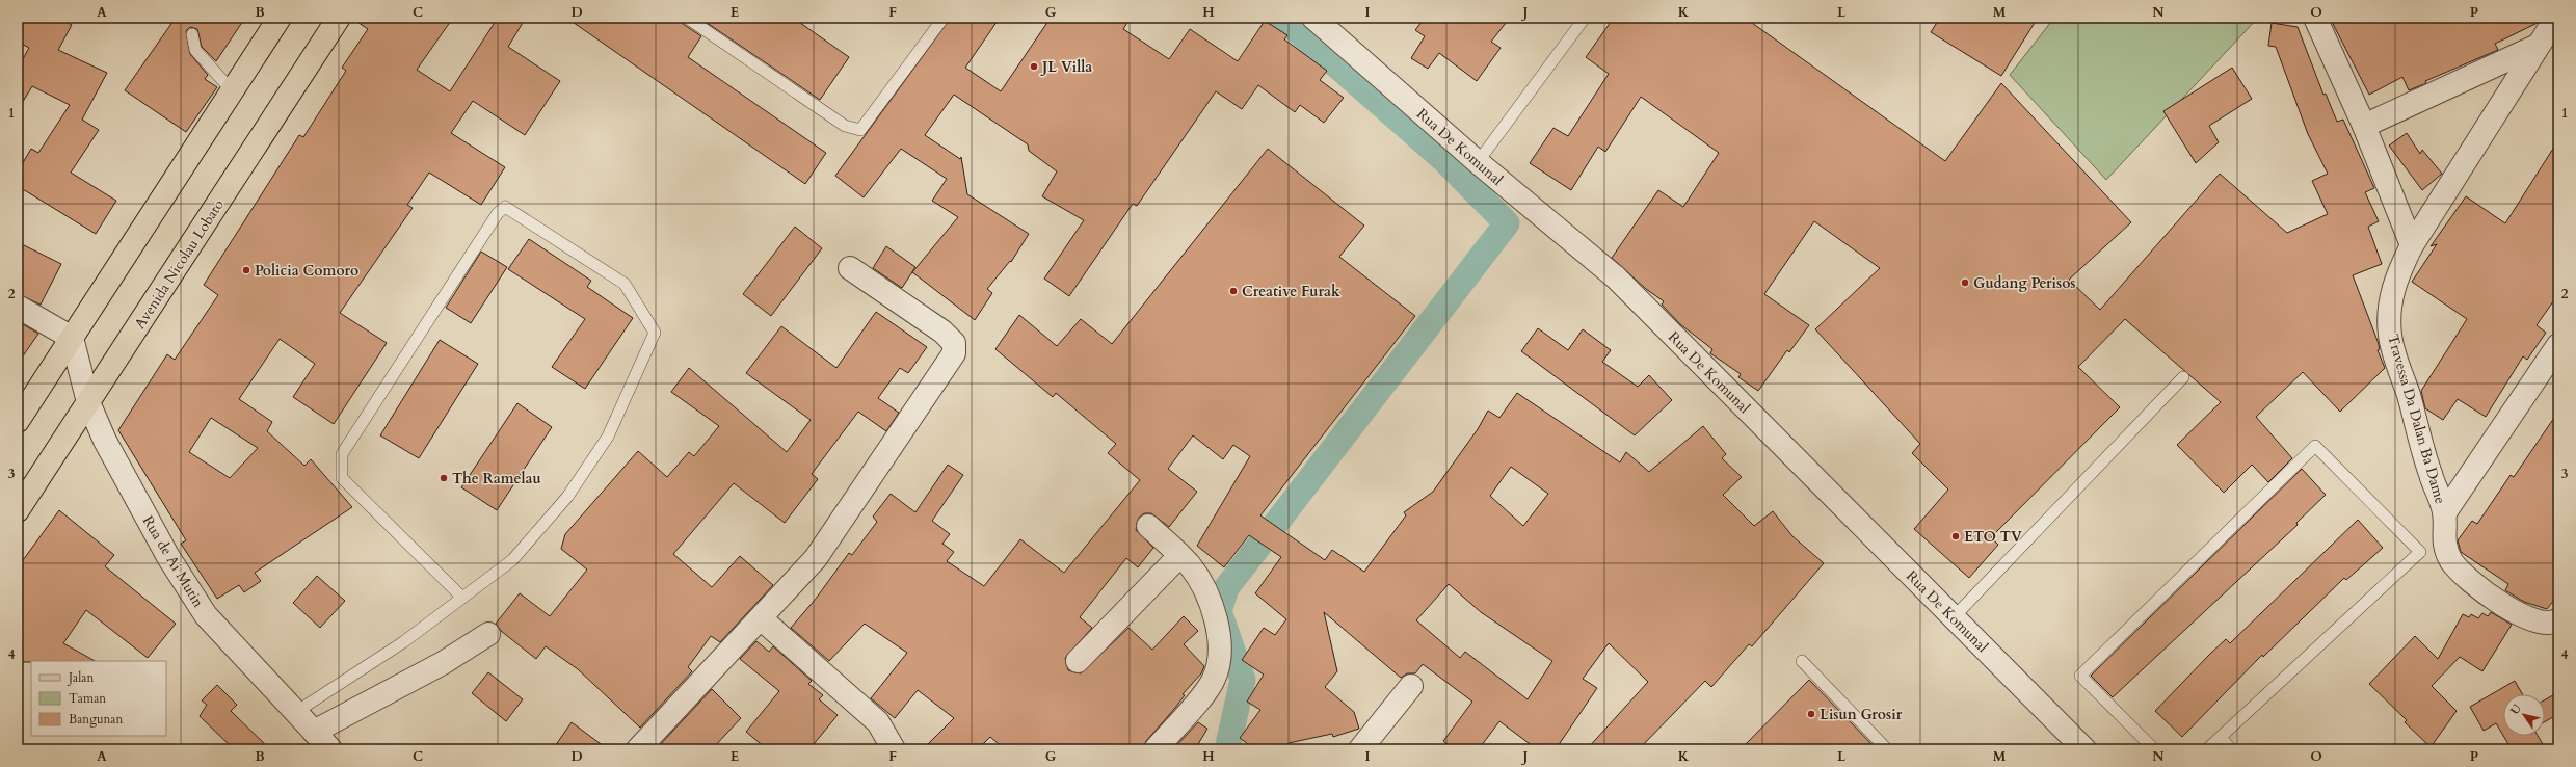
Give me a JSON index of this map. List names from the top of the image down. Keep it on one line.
{"streets":{"main road":["Avenida Nicolau Lobato"],"street":["Rua De Komunal","Travessa Da Dalan Ba Dame","Rua de Ai Mutin"]},"crossings":[["Avenida Nicolau Lobato","Rua de Ai Mutin"]],"places":["JL Villa","Policia Comoro","Gudang Perisos","Creative Furak","The Ramelau","ETO TV","Lisun Grosir"],"legend":["Jalan","Taman","Bangunan"],"north":"top left","grid":{"columns":["A","B","C","D","E","F","G","H","I","J","K","L","M","N","O","P"],"rows":["1","2","3","4"]}}
